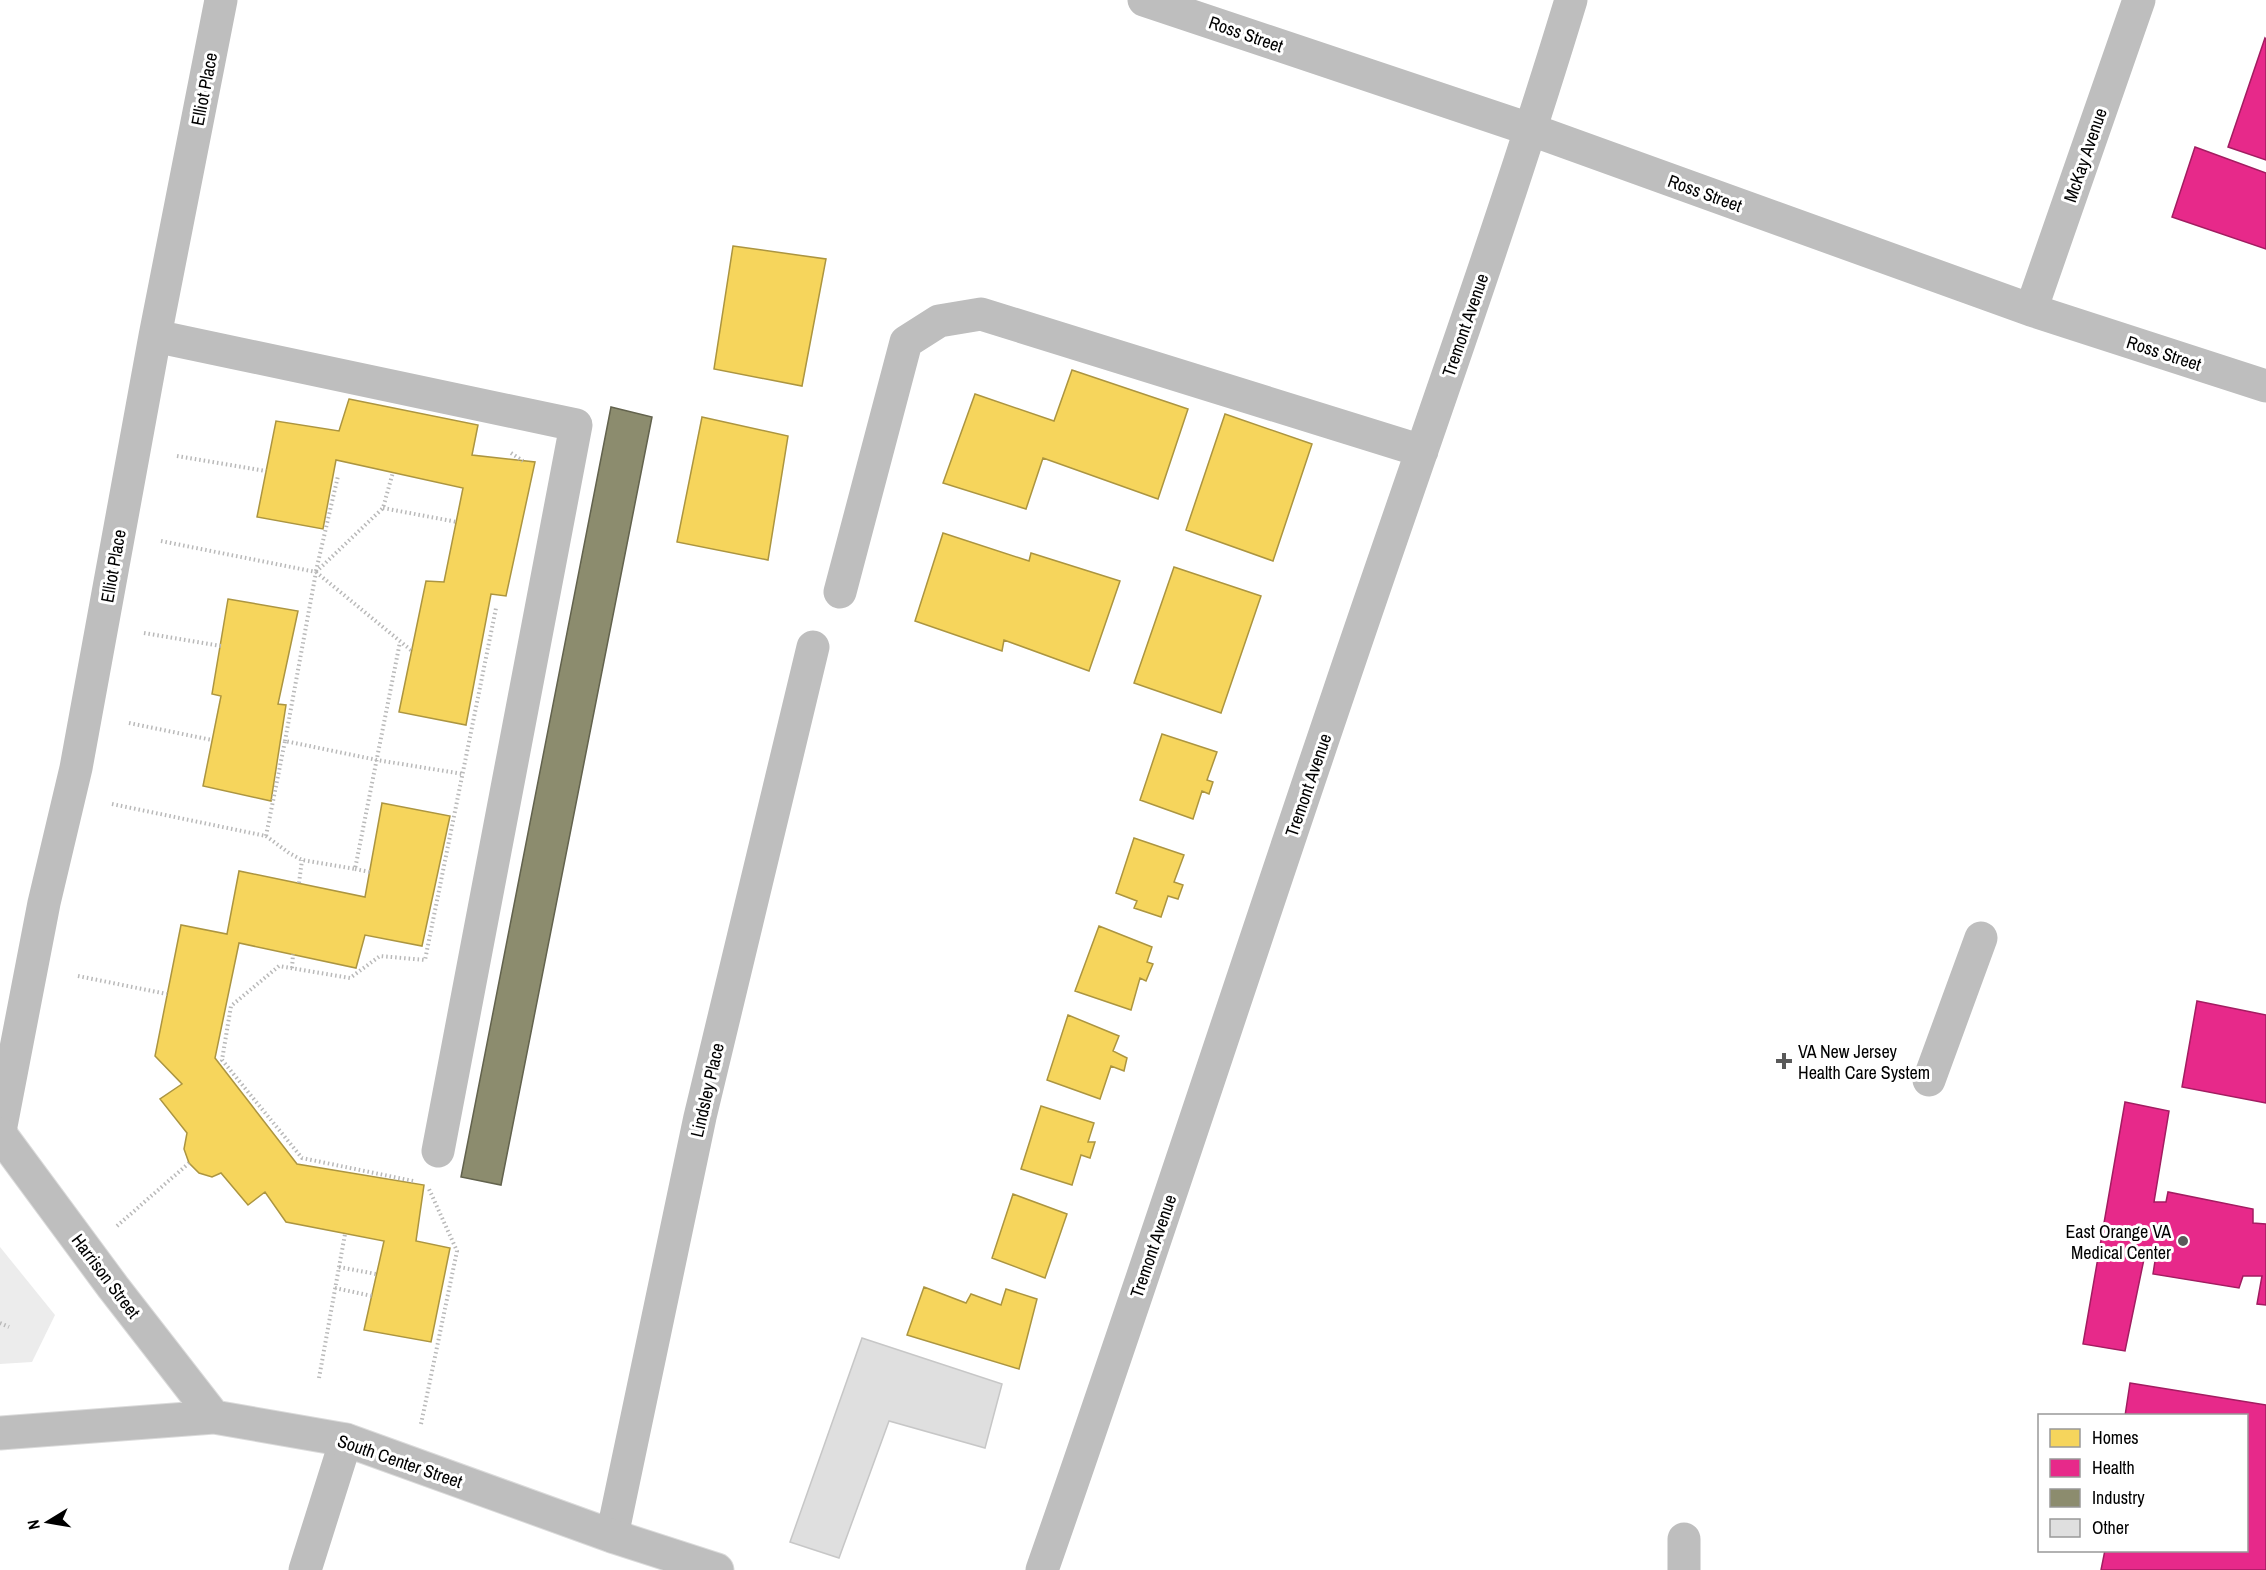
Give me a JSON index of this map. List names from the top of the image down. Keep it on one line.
{"streets":{"street":["Ross Street","Elliot Place","McKay Avenue","Tremont Avenue","Lindsley Place","Harrison Street","South Center Street"]},"crossings":[["Ross Street","McKay Avenue"],["Ross Street","Tremont Avenue"],["Elliot Place","Harrison Street"],["Lindsley Place","South Center Street"],["Harrison Street","South Center Street"]],"places":{"health":["VA New Jersey Health Care System"],"other":["East Orange VA Medical Center"]},"legend":["Homes","Health","Industry","Other"],"north":"left"}
